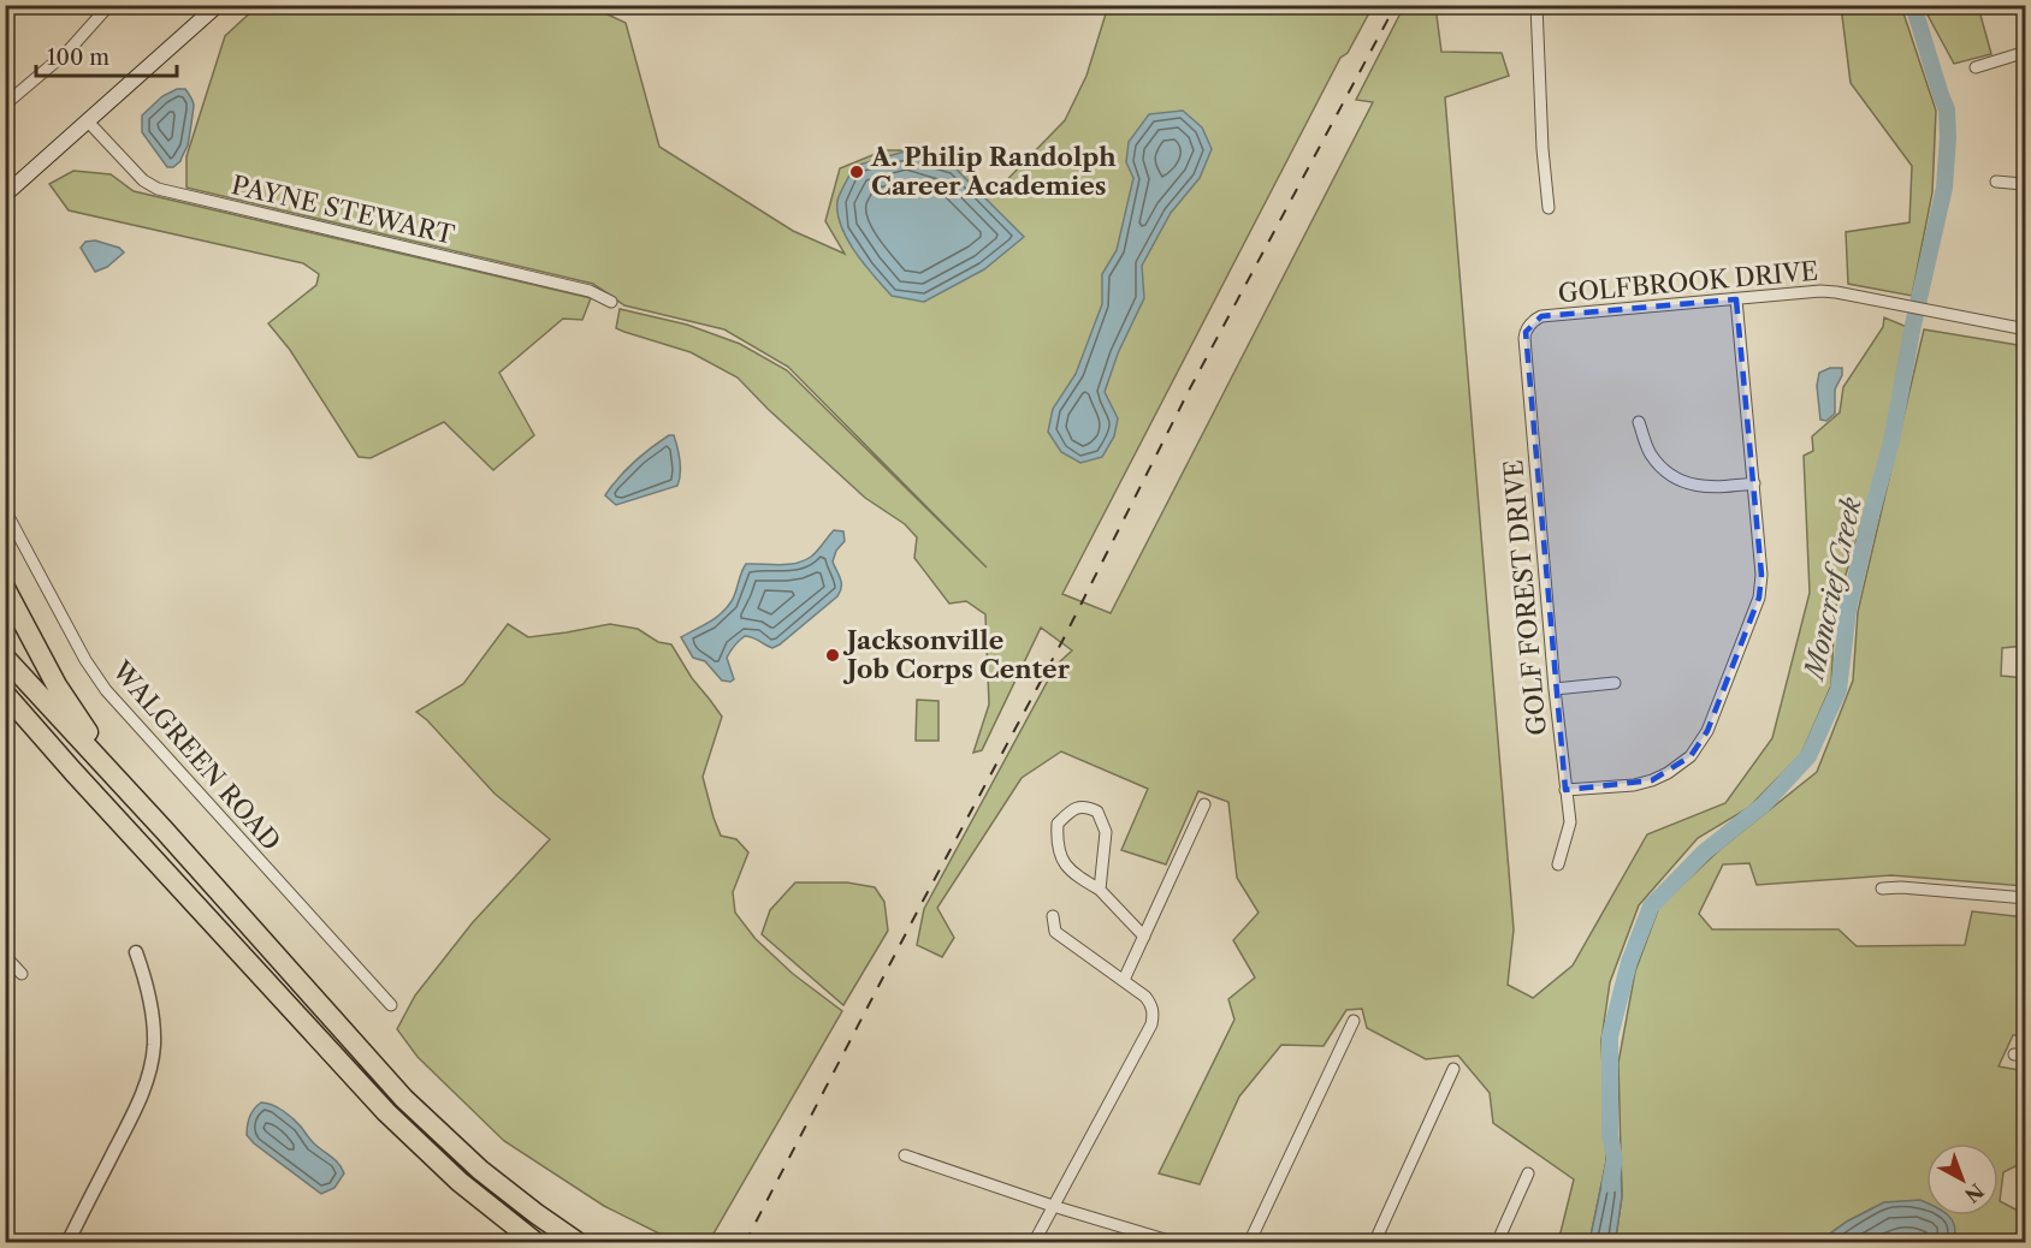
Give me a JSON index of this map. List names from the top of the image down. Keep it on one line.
{"streets":{"street":["PAYNE STEWART","GOLFBROOK DRIVE","GOLF FOREST DRIVE","WALGREEN ROAD"]},"crossings":[["GOLFBROOK DRIVE","GOLF FOREST DRIVE"]],"water":["Moncrief Creek"],"places":["A. Philip Randolph Career Academies","Jacksonville Job Corps Center"],"scale_bar":"100 m","north":"bottom right"}
